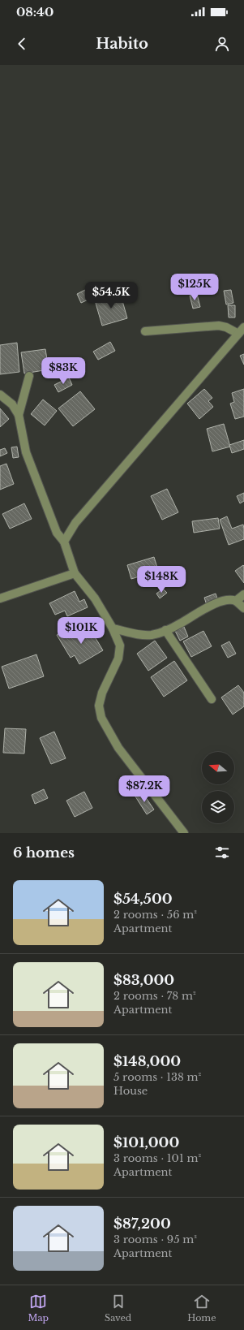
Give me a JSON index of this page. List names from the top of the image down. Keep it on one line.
{"north":"left","page":{"status":"08:40","header":"Habito","price":["$125K","$54.5K","$83K","$148K","$101K","$87.2K"],"heading":"6 homes","list":[{"name":"$54,500","note":"2 rooms · 56 m² · Apartment"},{"name":"$83,000","note":"2 rooms · 78 m² · Apartment"},{"name":"$148,000","note":"5 rooms · 138 m² · House"},{"name":"$101,000","note":"3 rooms · 101 m² · Apartment"},{"name":"$87,200","note":"3 rooms · 95 m² · Apartment"}],"tabs":["Map","Saved","Home"]}}
